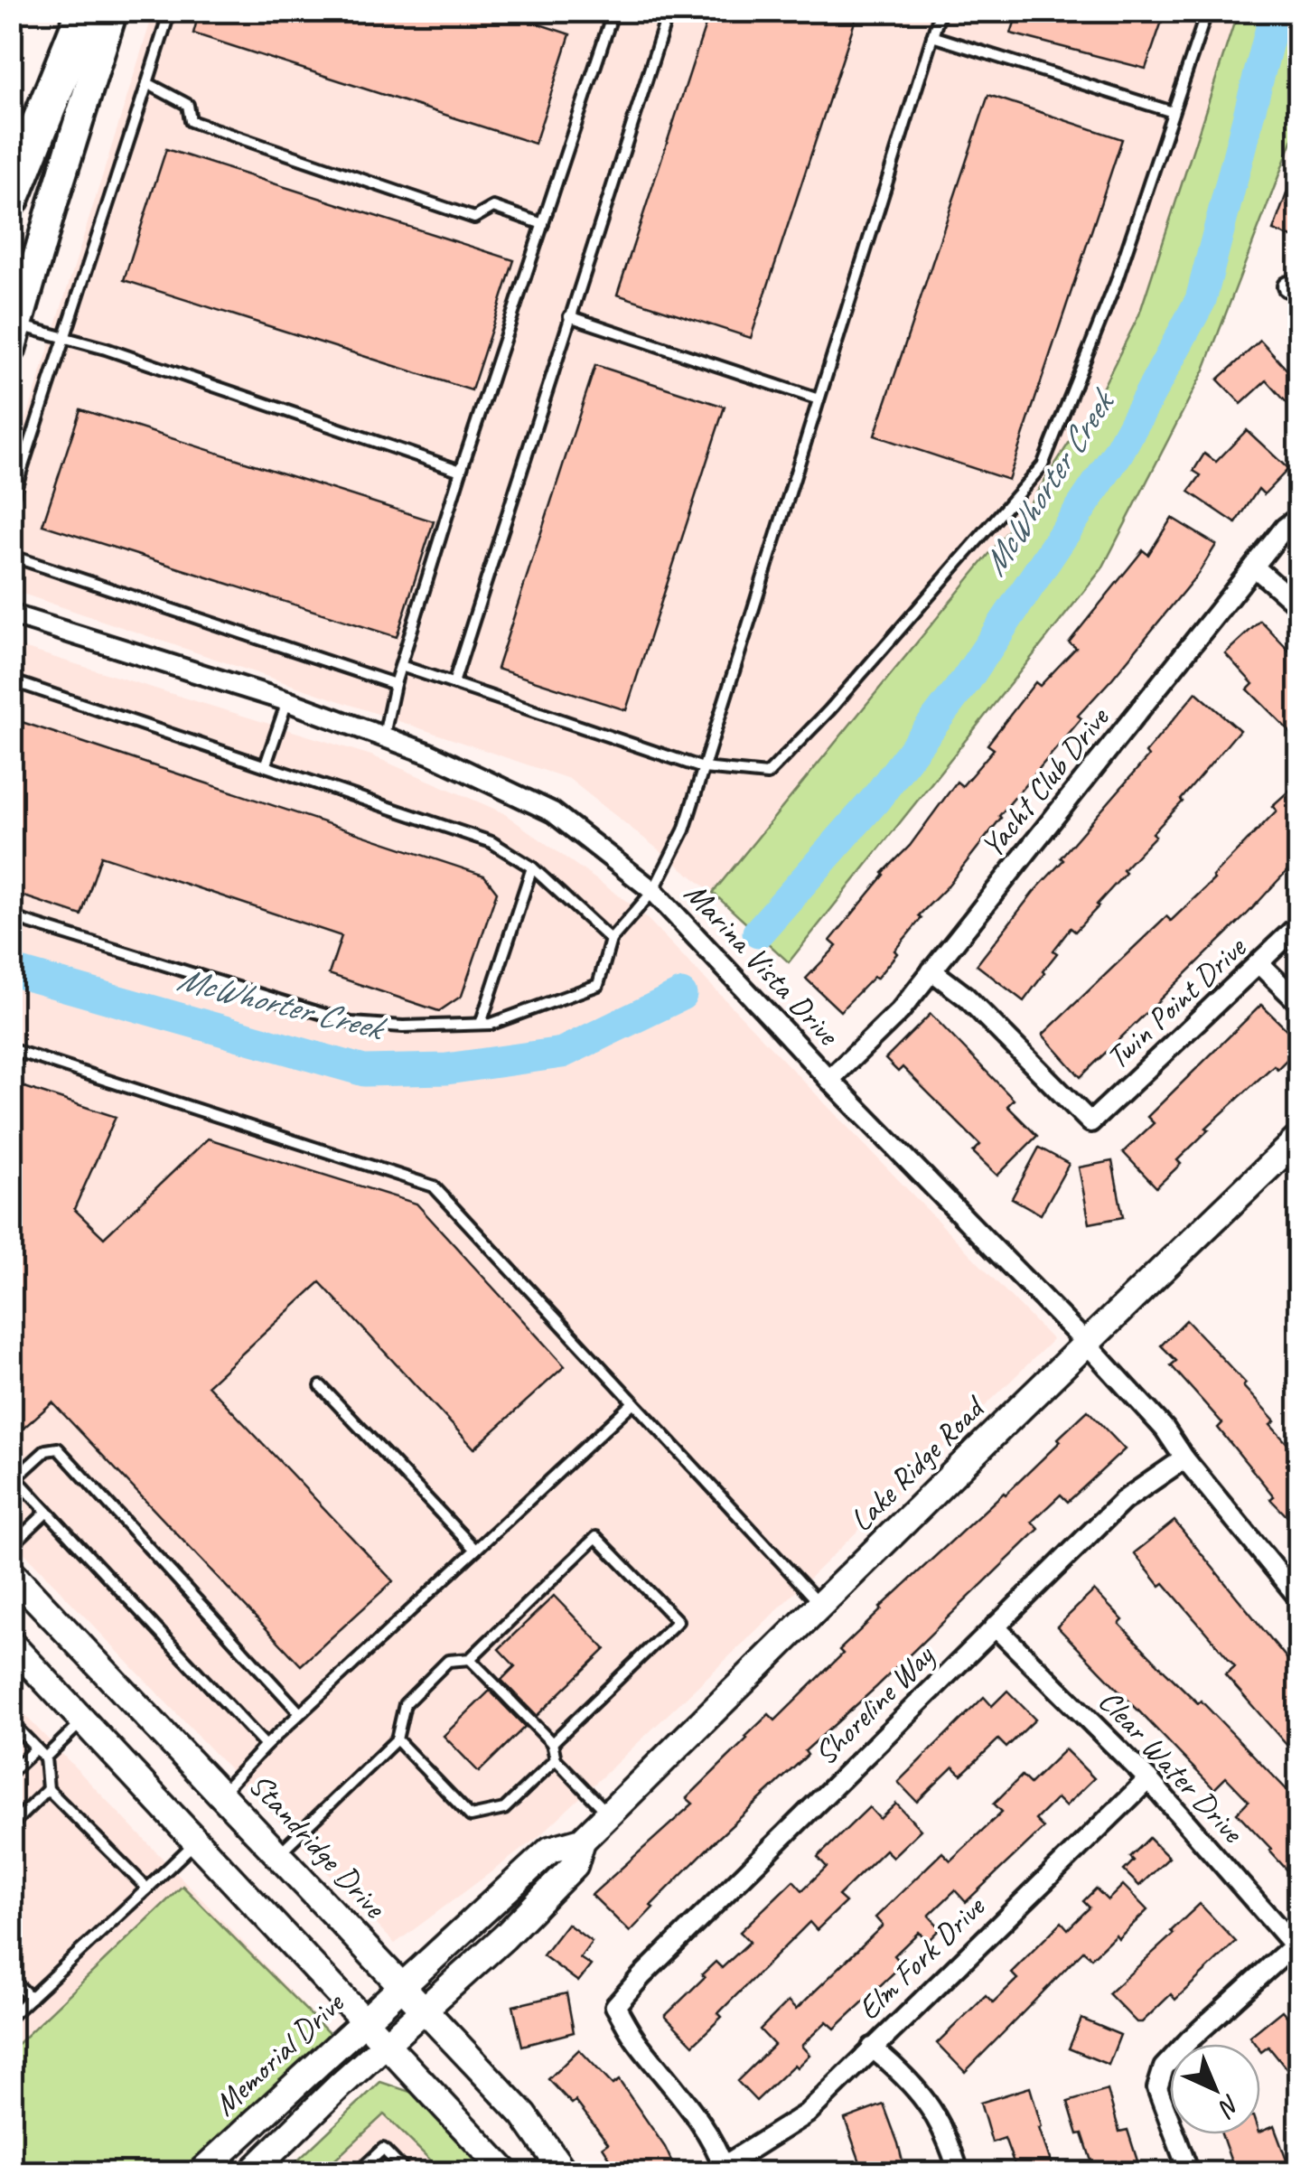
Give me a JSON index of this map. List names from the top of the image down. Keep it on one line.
{"streets":{"street":["Yacht Club Drive","Marina Vista Drive","Twin Point Drive","Lake Ridge Road","Shoreline Way","Clear Water Drive","Standridge Drive","Elm Fork Drive","Memorial Drive"]},"crossings":[["Yacht Club Drive","Marina Vista Drive"],["Yacht Club Drive","Twin Point Drive"],["Marina Vista Drive","Lake Ridge Road"],["Marina Vista Drive","Shoreline Way"],["Lake Ridge Road","Standridge Drive"],["Lake Ridge Road","Memorial Drive"],["Shoreline Way","Clear Water Drive"],["Shoreline Way","Elm Fork Drive"],["Clear Water Drive","Elm Fork Drive"],["Standridge Drive","Memorial Drive"]],"water":["McWhorter Creek"],"north":"bottom right"}
